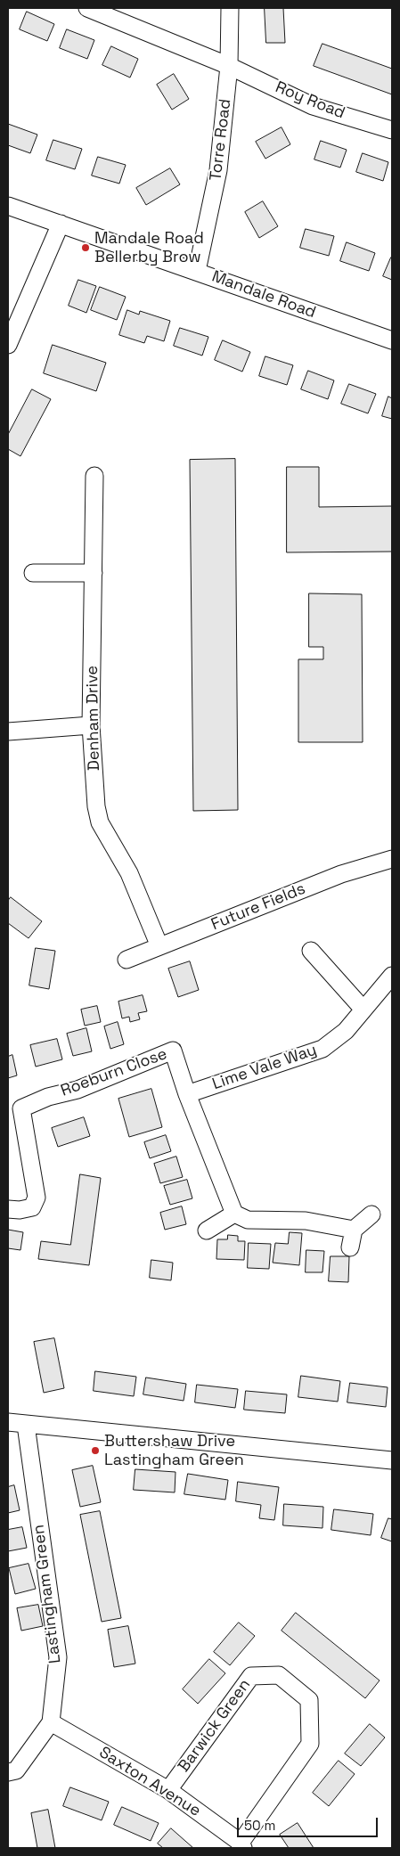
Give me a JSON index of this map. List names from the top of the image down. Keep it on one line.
{"streets":{"street":["Roy Road","Torre Road","Mandale Road","Denham Drive","Future Fields","Lime Vale Way","Roeburn Close","Lastingham Green","Barwick Green","Saxton Avenue"]},"crossings":[["Roy Road","Torre Road"],["Torre Road","Mandale Road"],["Denham Drive","Future Fields"],["Lime Vale Way","Roeburn Close"],["Lastingham Green","Saxton Avenue"],["Barwick Green","Saxton Avenue"]],"places":["Mandale Road Bellerby Brow","Buttershaw Drive Lastingham Green"],"scale_bar":"50 m"}
